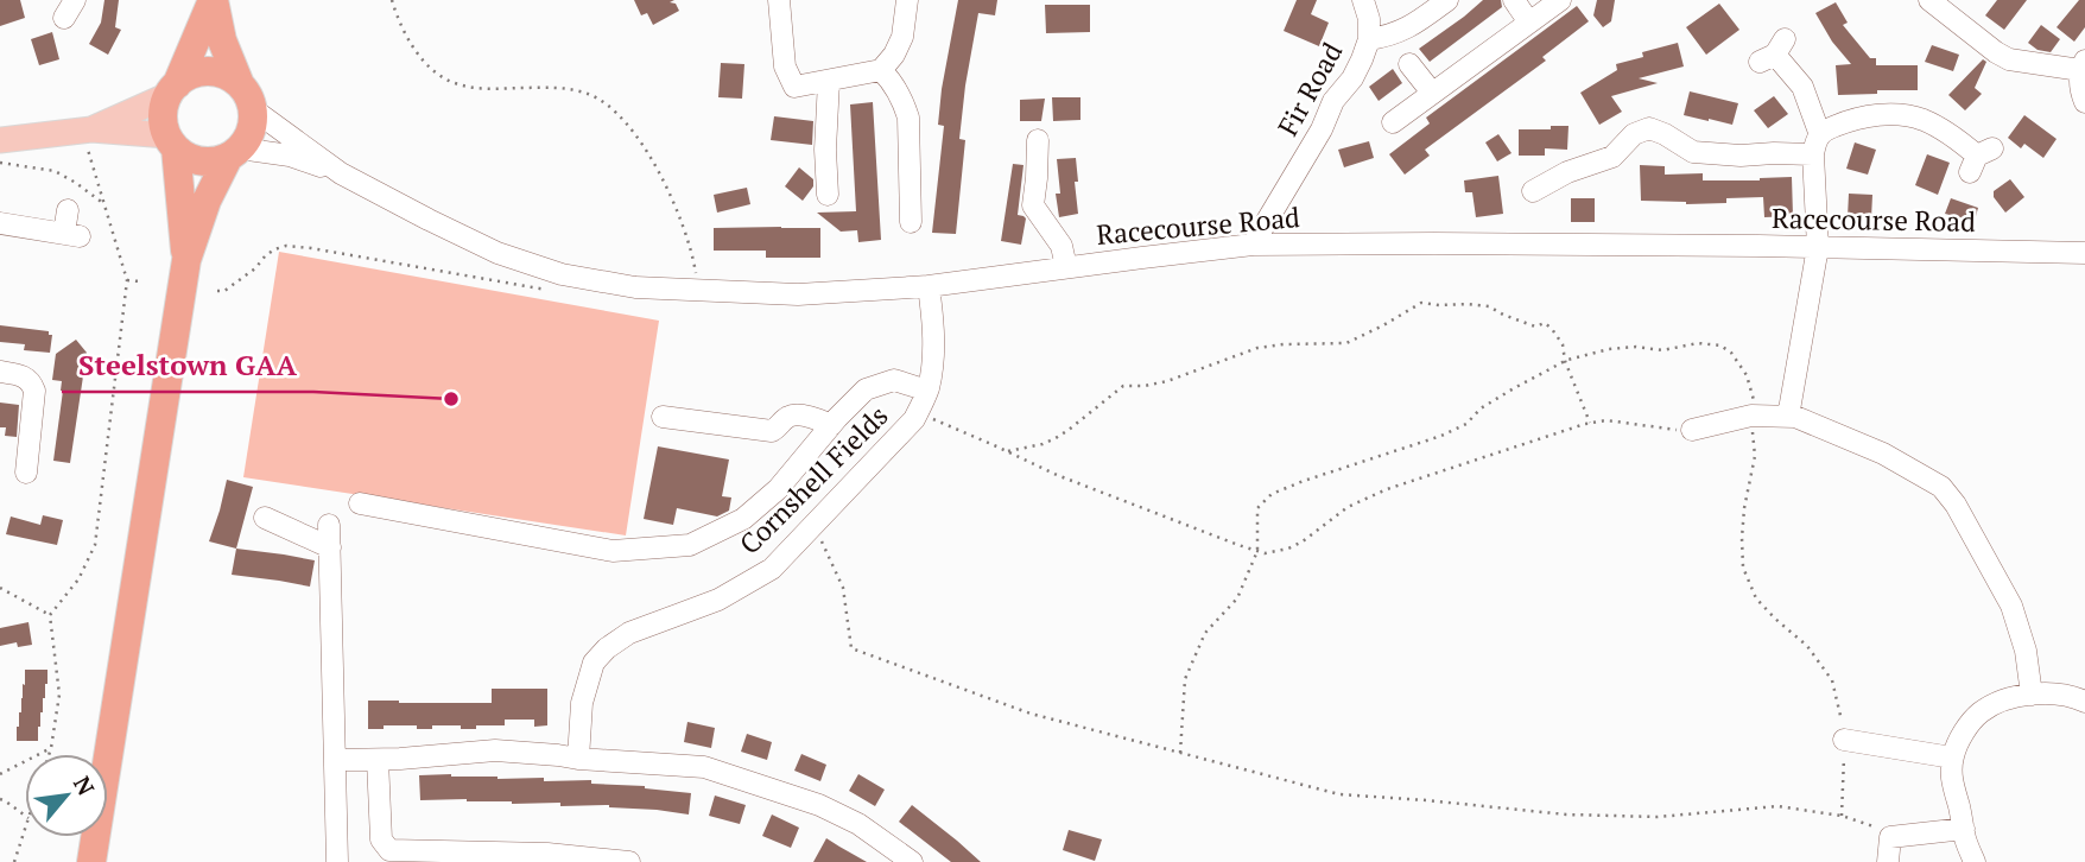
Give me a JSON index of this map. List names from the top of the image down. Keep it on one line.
{"streets":{"street":["Fir Road","Racecourse Road","Cornshell Fields"]},"crossings":[["Fir Road","Racecourse Road"],["Racecourse Road","Cornshell Fields"]],"places":["Steelstown GAA"],"north":"top right"}
